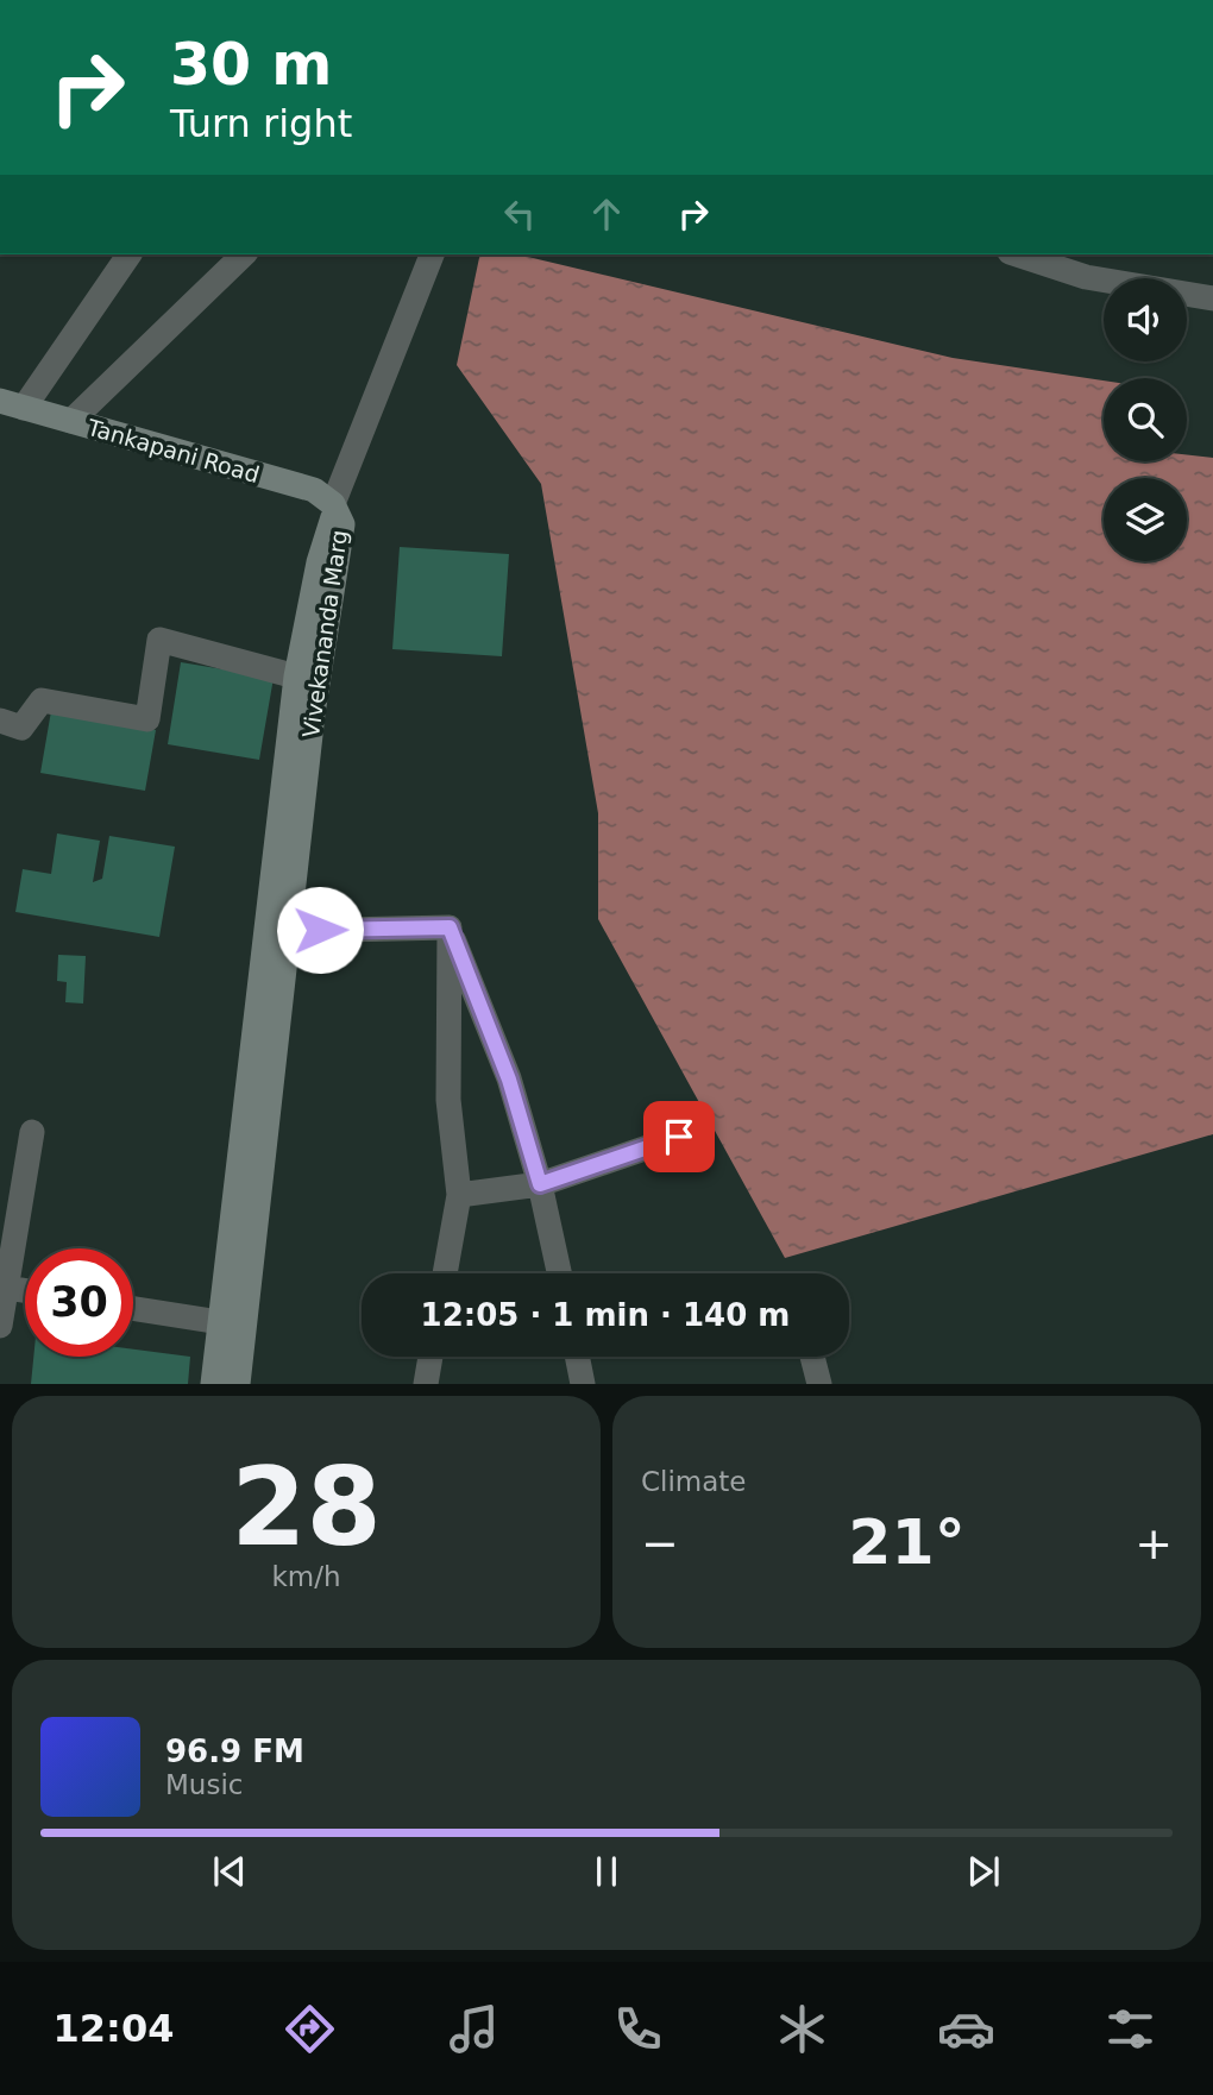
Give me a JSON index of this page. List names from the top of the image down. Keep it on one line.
{"streets":{"main road":["Tankapani Road","Vivekananda Marg"]},"crossings":[["Tankapani Road","Vivekananda Marg"]],"page":{"turn":["30 m","Turn right"],"limit":"30","trip":"12:05 · 1 min · 140 m","tile":[["28","km/h"],"Climate"],"heat":["−","21°","+"],"song":["96.9 FM","Music"],"tabs":"12:04"}}
